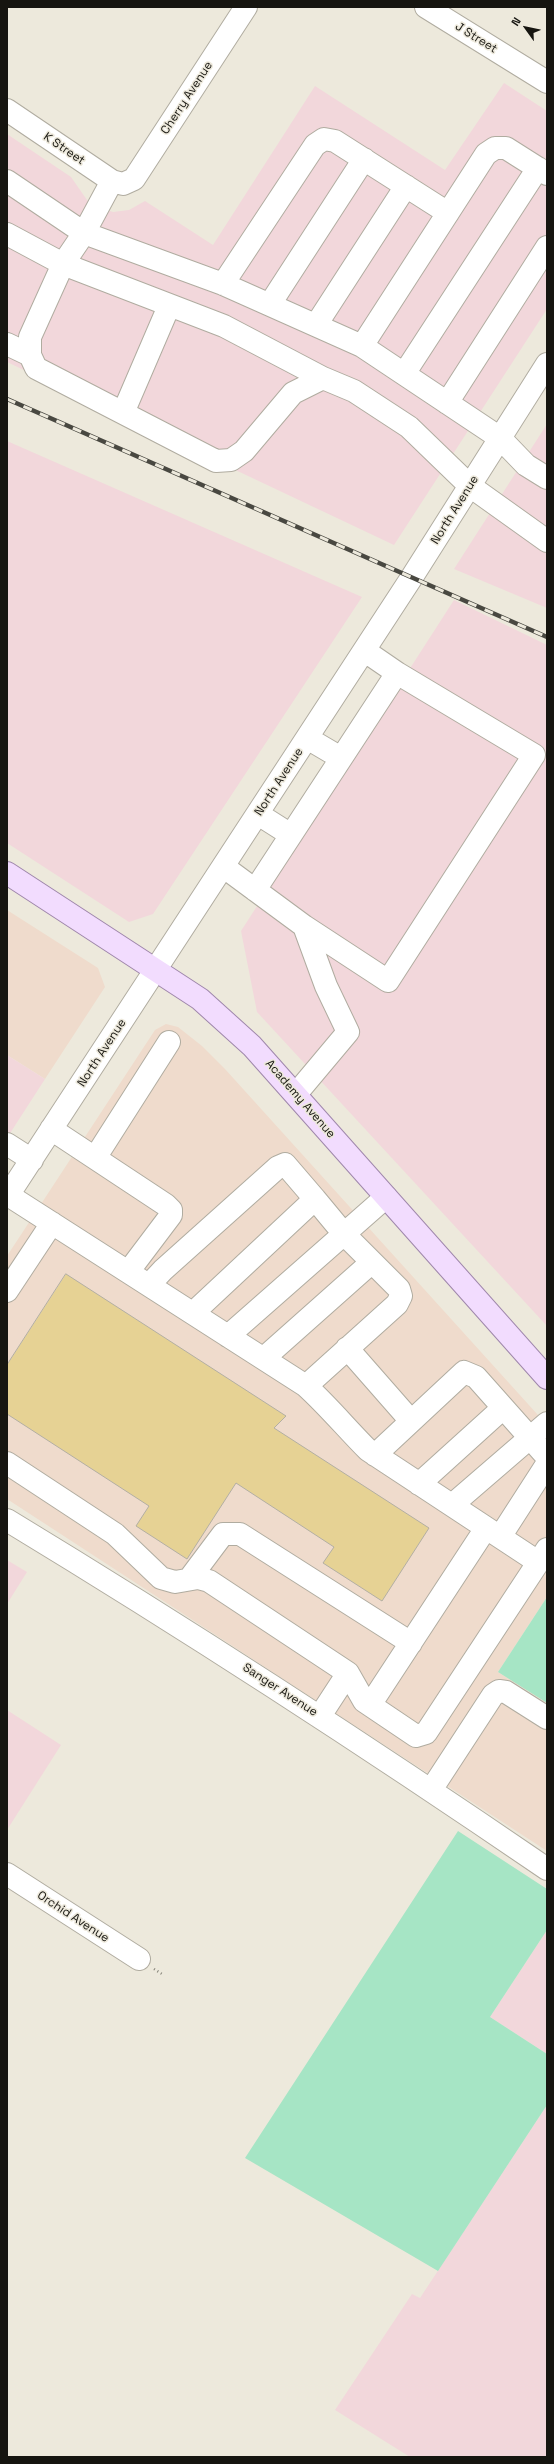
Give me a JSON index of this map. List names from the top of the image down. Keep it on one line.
{"streets":{"main road":["Academy Avenue"],"street":["J Street","Cherry Avenue","K Street","North Avenue","Sanger Avenue","Orchid Avenue"]},"crossings":[["Cherry Avenue","K Street"],["North Avenue","Academy Avenue"]],"north":"top left"}
